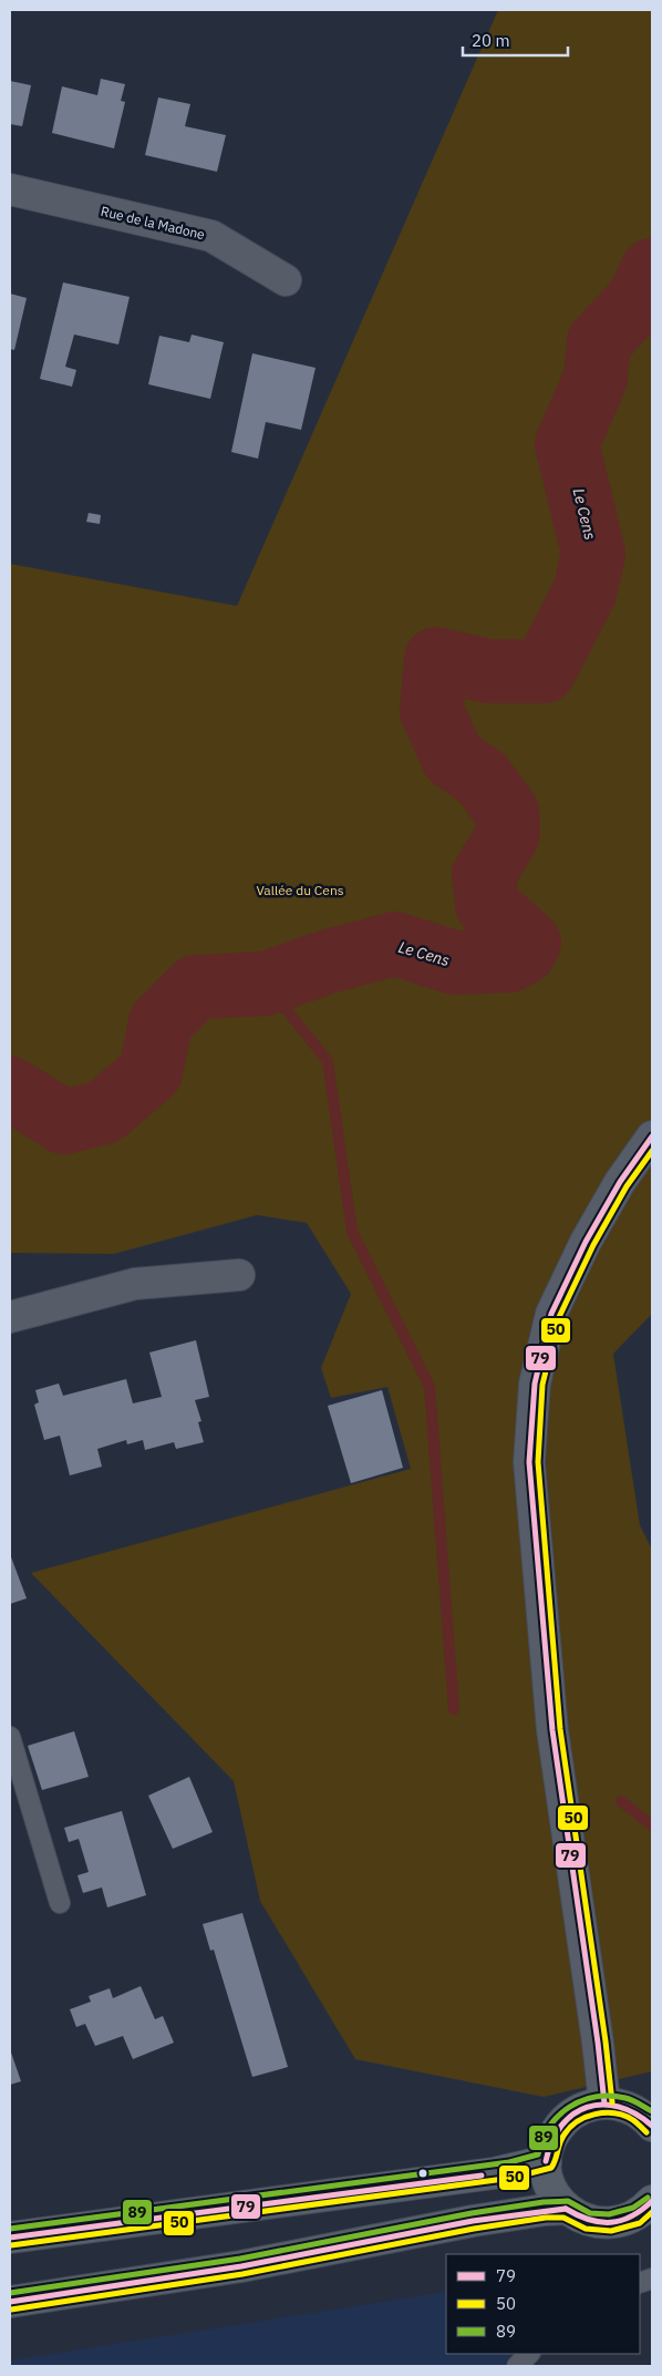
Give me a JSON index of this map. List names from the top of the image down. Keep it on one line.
{"streets":{"street":["Rue de la Madone"]},"water":["Le Cens"],"parks":["Vallée du Cens"],"lines":["transit line 79","transit line 50","transit line 89"],"legend":["79","50","89"],"scale_bar":"20 m"}
